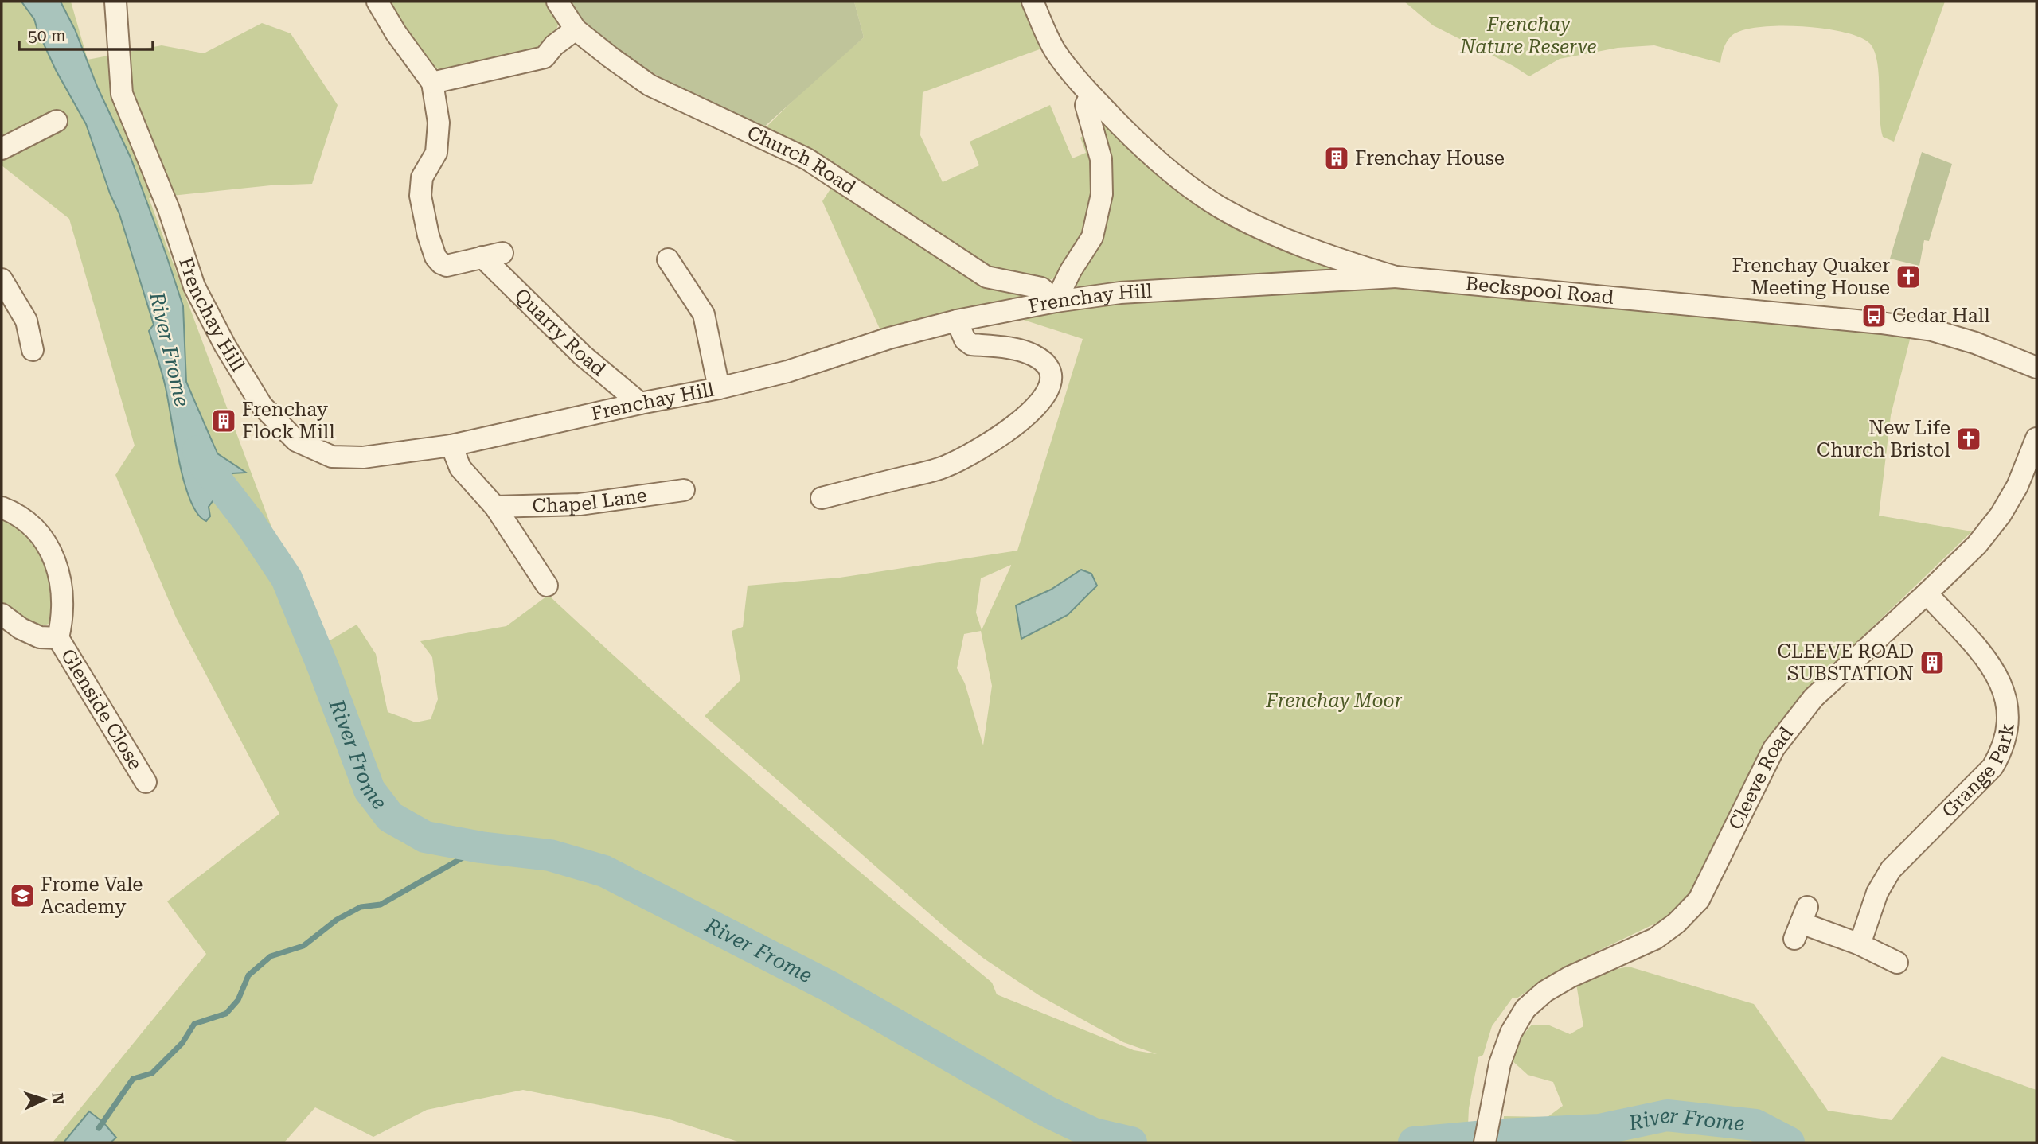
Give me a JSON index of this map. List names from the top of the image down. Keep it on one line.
{"streets":{"street":["Church Road","Beckspool Road","Frenchay Hill","Quarry Road","Chapel Lane","Glenside Close","Grange Park","Cleeve Road"]},"crossings":[["Church Road","Frenchay Hill"],["Beckspool Road","Frenchay Hill"],["Frenchay Hill","Quarry Road"],["Frenchay Hill","Chapel Lane"],["Grange Park","Cleeve Road"]],"water":["River Frome"],"parks":["Frenchay Nature Reserve","Frenchay Moor"],"places":{"building":["Frenchay House","Frenchay Flock Mill","CLEEVE ROAD SUBSTATION"],"church":["Frenchay Quaker Meeting House","New Life Church Bristol"],"bus stop":["Cedar Hall"],"school or university":["Frome Vale Academy"]},"scale_bar":"50 m","north":"right"}
